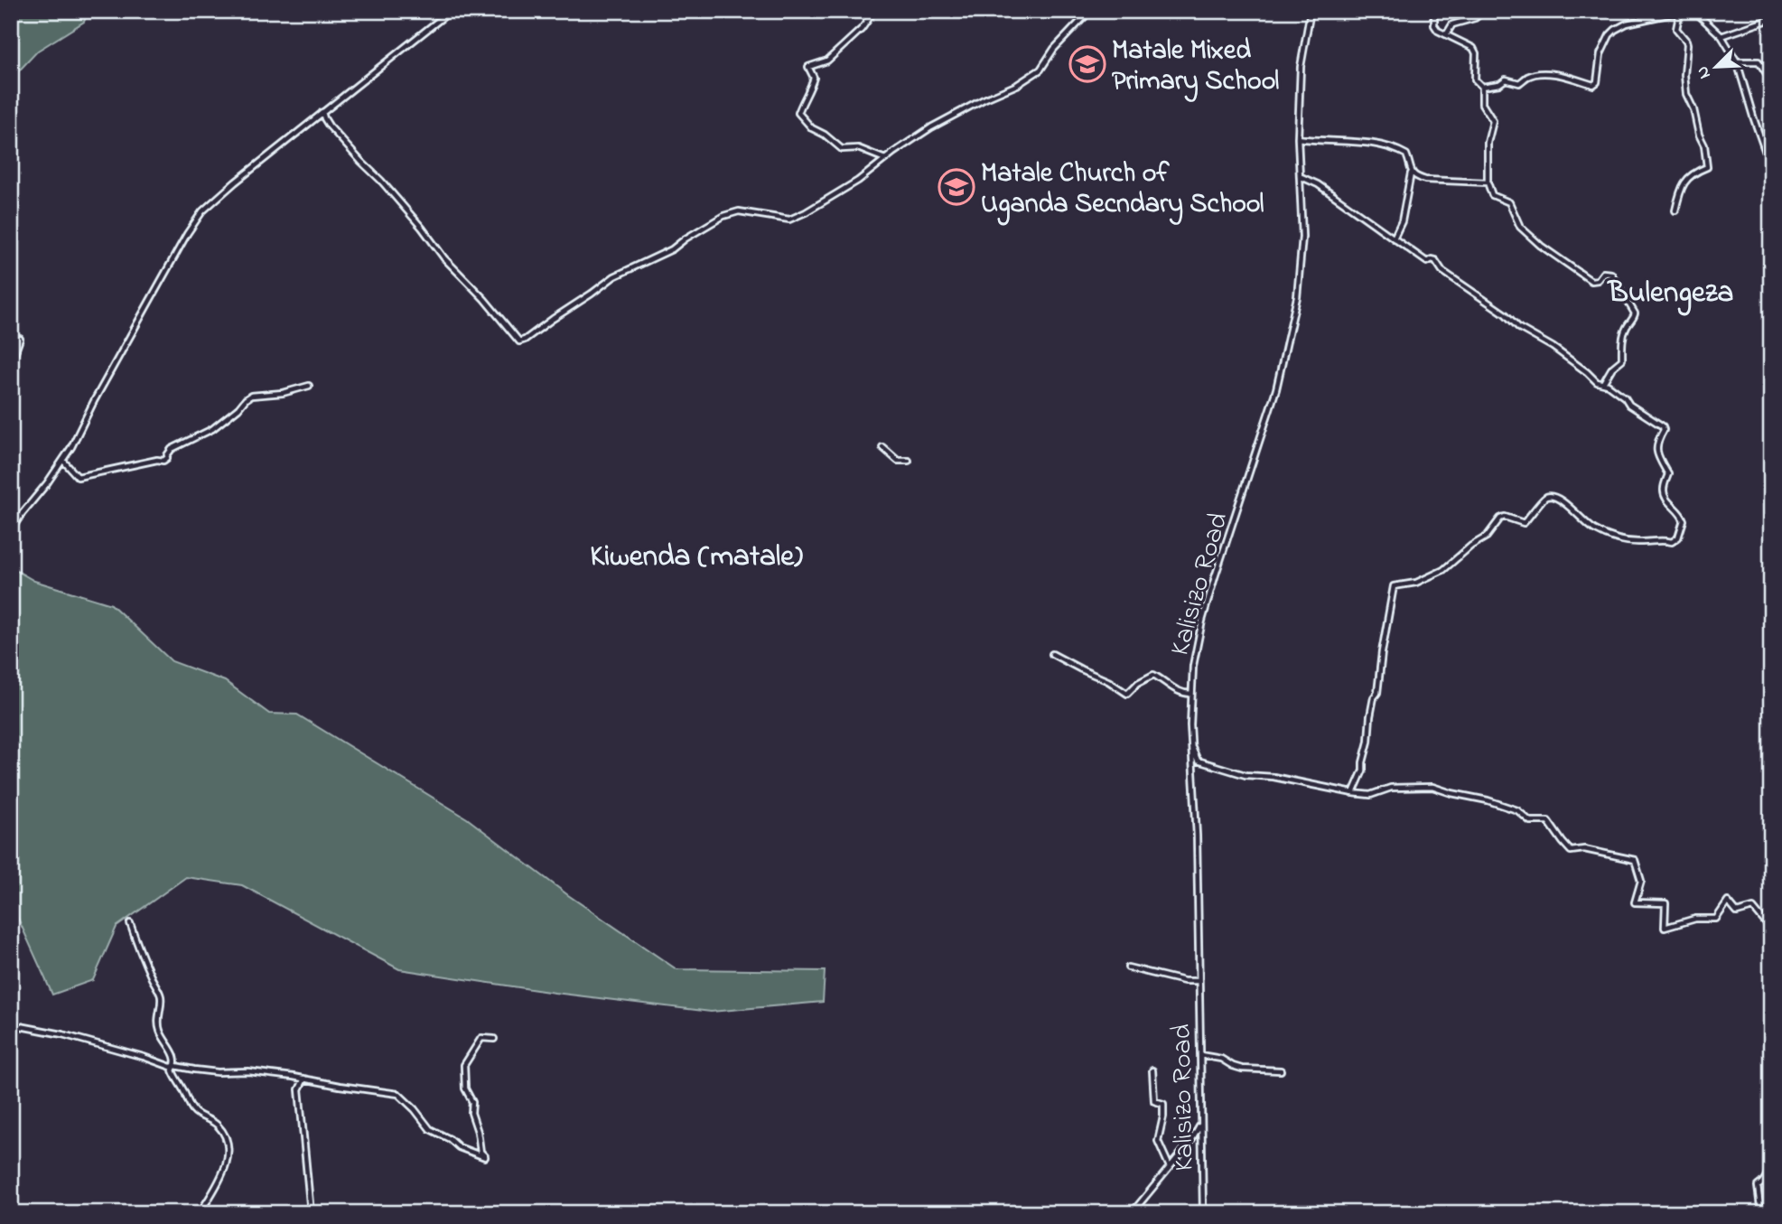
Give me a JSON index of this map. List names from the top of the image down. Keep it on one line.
{"streets":{"street":["Kalisizo Road"]},"districts":["Bulengeza","Kiwenda (matale)"],"places":{"school or university":["Matale Mixed Primary School","Matale Church of Uganda Secndary School"]},"north":"bottom left"}
